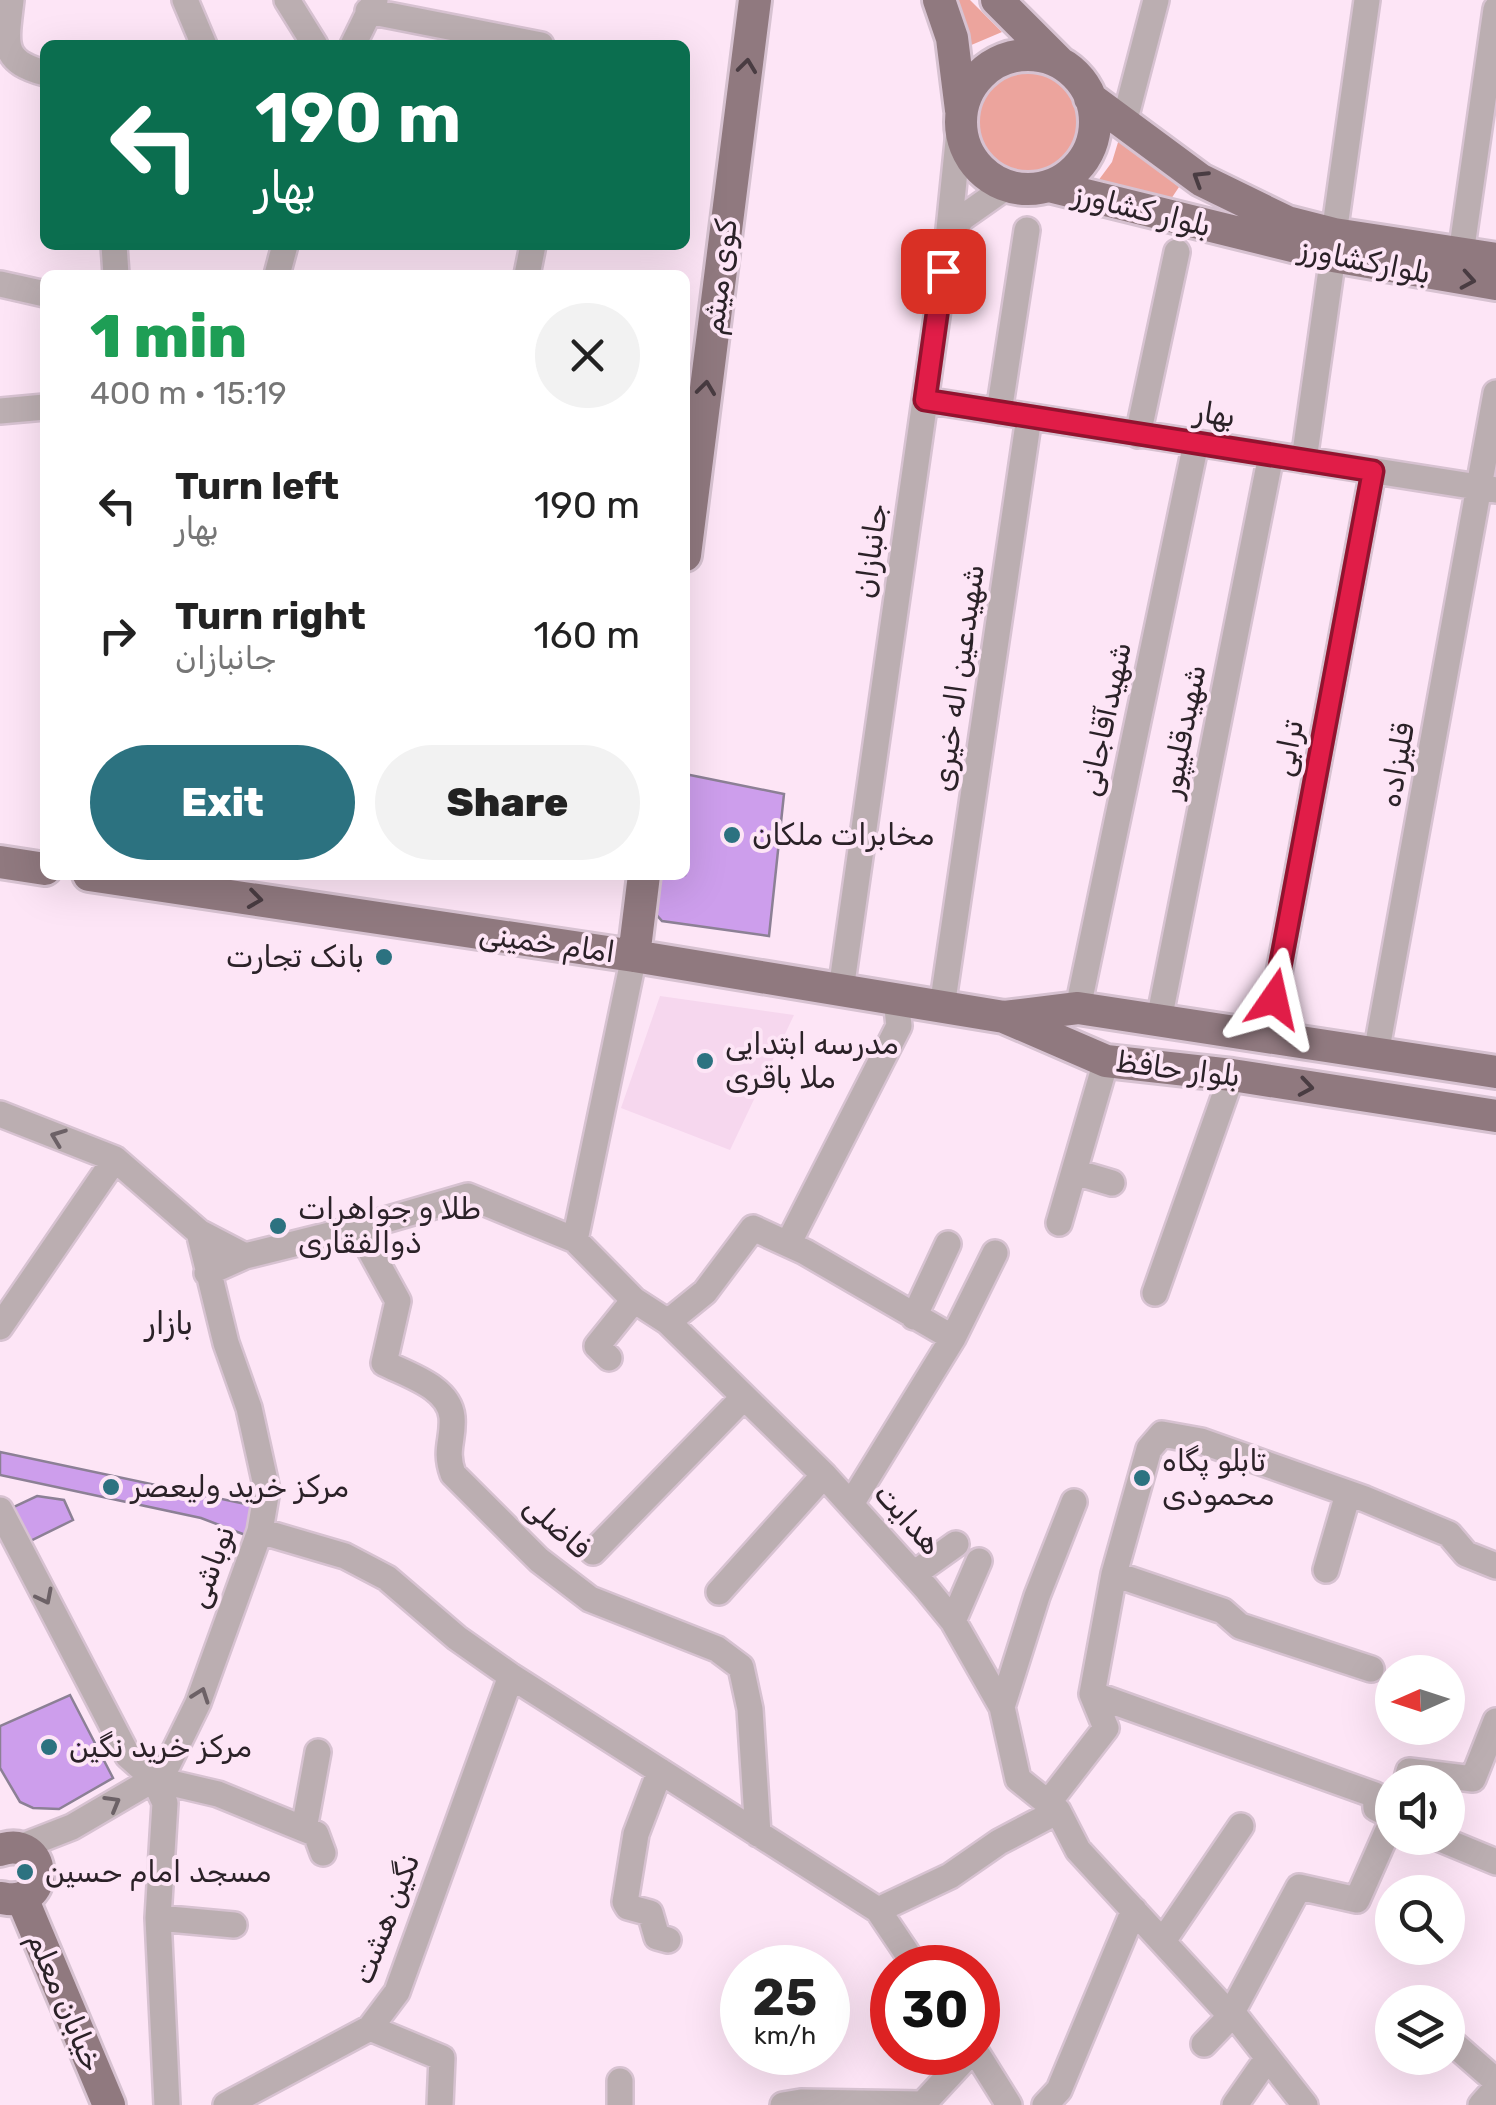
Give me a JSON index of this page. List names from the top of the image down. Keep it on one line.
{"streets":{"main road":["بلوار کشاورز","بلوارکشاورز","کوی میثم","امام خمینی","بلوار حافظ","خیابان معلم"],"street":["بهار","جانبازان","شهیدعین اله خیری","شهیدآقاجانی","شهیدقلیپور","ترابی","قلیزاده","هدایت","فاضلی","نوباشی","نگین هشت"]},"crossings":[["بلوار کشاورز","بلوارکشاورز"],["بلوار کشاورز","جانبازان"],["بلوارکشاورز","جانبازان"],["بهار","جانبازان"],["بهار","شهیدعین اله خیری"],["بهار","شهیدآقاجانی"],["بهار","شهیدقلیپور"],["بهار","ترابی"],["بهار","قلیزاده"],["جانبازان","امام خمینی"],["شهیدعین اله خیری","امام خمینی"],["شهیدآقاجانی","بلوار حافظ"],["شهیدقلیپور","بلوار حافظ"],["ترابی","بلوار حافظ"],["قلیزاده","بلوار حافظ"],["امام خمینی","بلوار حافظ"]],"one_way":["کوی میثم","امام خمینی","نوباشی"],"districts":["بازار"],"places":["مخابرات ملکان","بانک تجارت","مدرسه ابتدایی ملا باقری","طلا و جواهرات ذوالفقاری","تابلو پگاه محمودی","مرکز خرید ولیعصر","مرکز خرید نگین","مسجد امام حسین"],"north":"left","page":{"turn":["190 m","بهار"],"heading":["1 min","400 m · 15:19"],"list":[{"name":"Turn left","note":"بهار","value":"190 m"},{"name":"Turn right","note":"جانبازان","value":"160 m"}],"buttons":["Exit","Share"],"speed":"25 km/h","limit":"30"}}
